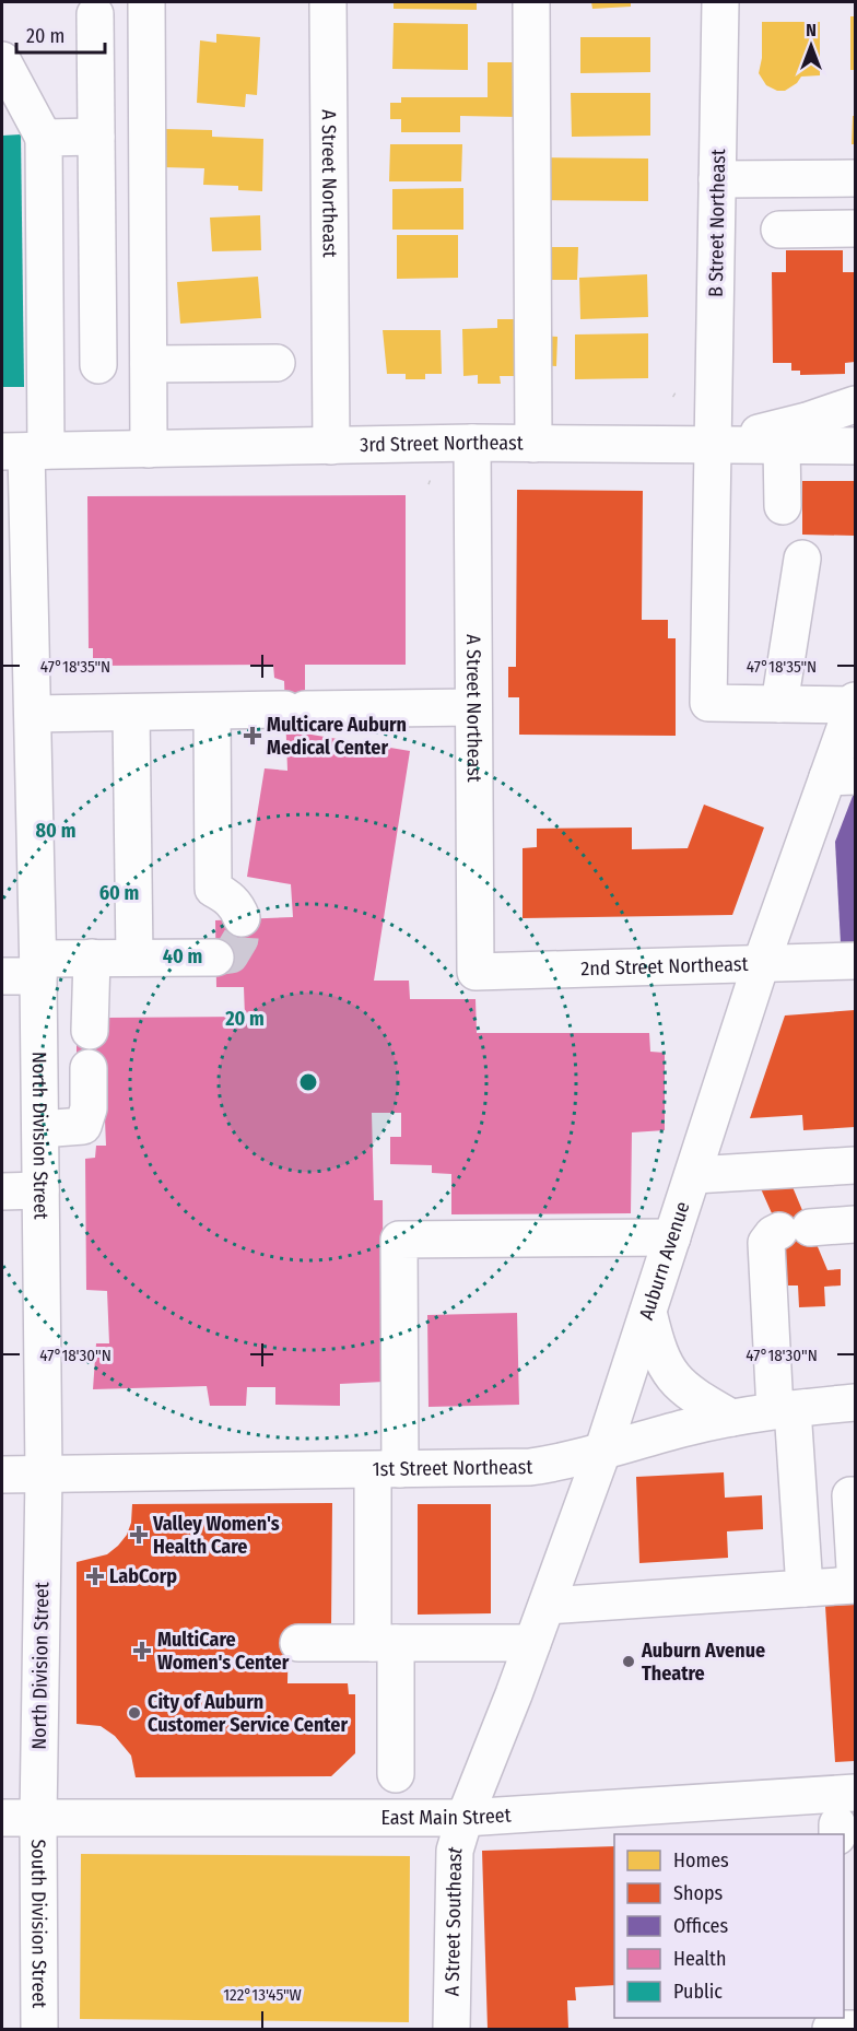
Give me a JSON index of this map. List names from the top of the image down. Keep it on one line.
{"streets":{"street":["A Street Northeast","B Street Northeast","3rd Street Northeast","2nd Street Northeast","North Division Street","Auburn Avenue","1st Street Northeast","East Main Street","A Street Southeast","South Division Street"]},"crossings":[["A Street Northeast","3rd Street Northeast"],["A Street Northeast","2nd Street Northeast"],["B Street Northeast","3rd Street Northeast"],["3rd Street Northeast","North Division Street"],["2nd Street Northeast","Auburn Avenue"],["North Division Street","1st Street Northeast"],["North Division Street","East Main Street"],["North Division Street","South Division Street"],["Auburn Avenue","1st Street Northeast"],["Auburn Avenue","East Main Street"],["Auburn Avenue","A Street Southeast"],["East Main Street","A Street Southeast"],["East Main Street","South Division Street"]],"places":{"health":["Multicare Auburn Medical Center","Valley Women's Health Care","LabCorp","MultiCare Women's Center"],"other":["Auburn Avenue Theatre","City of Auburn Customer Service Center"]},"legend":["Homes","Shops","Offices","Health","Public"],"scale_bar":"20 m","north":"top","coordinates":["47°18'35\"N","47°18'30\"N","122°13'45\"W"],"rings":["80 m","60 m","40 m","20 m"]}
